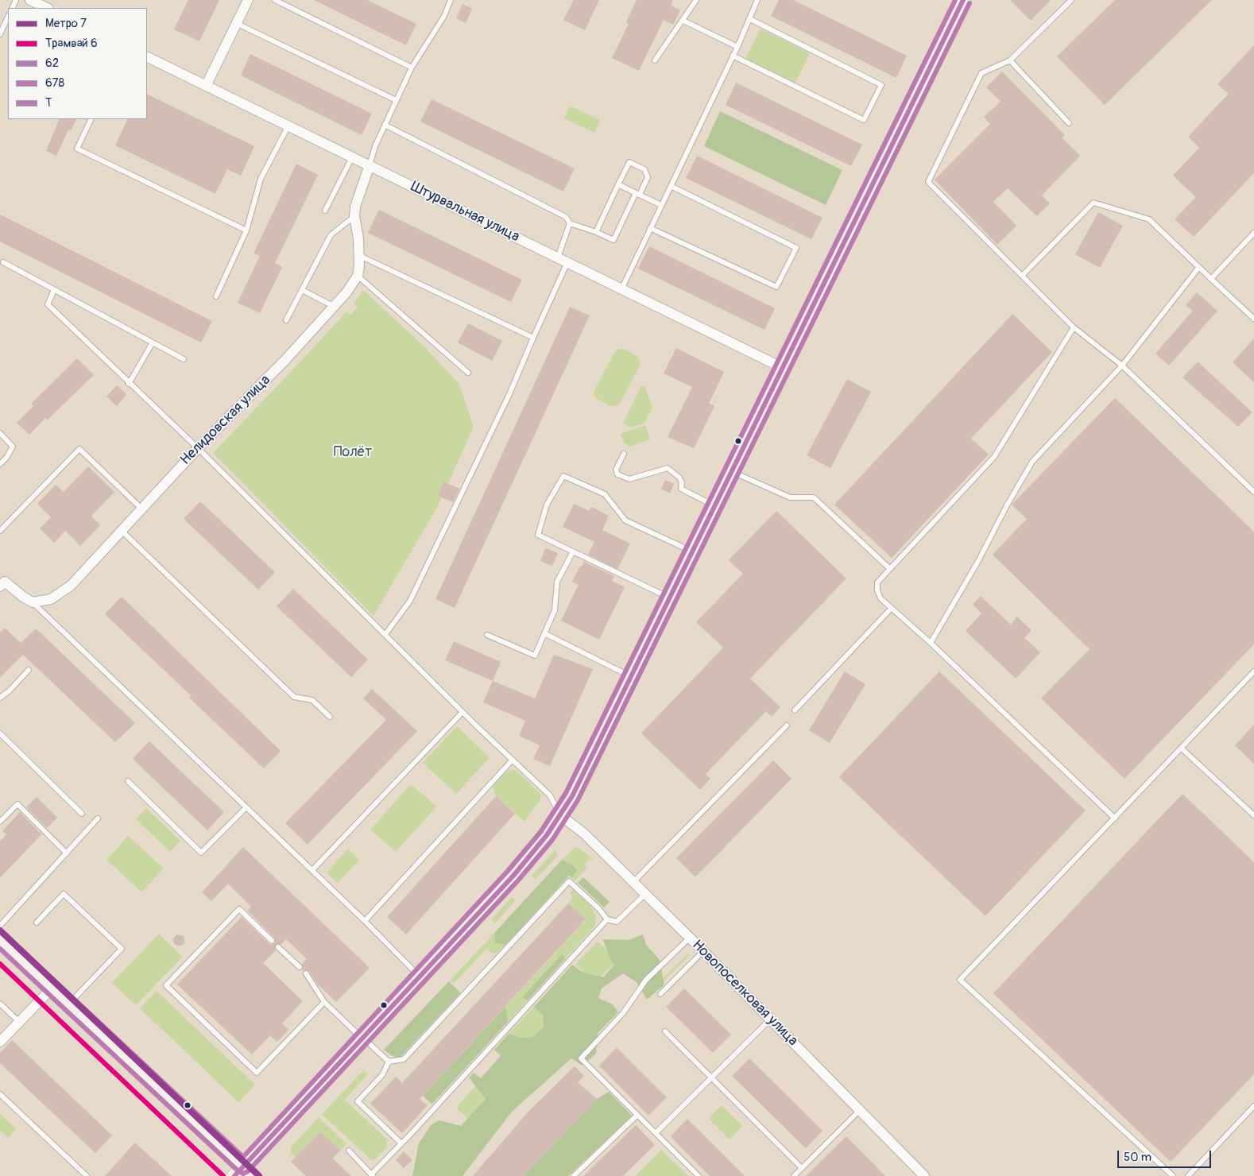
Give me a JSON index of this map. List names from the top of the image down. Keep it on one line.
{"streets":{"street":["Штурвальная улица","Нелидовская улица","Новопоселковая улица"]},"crossings":[["Штурвальная улица","Нелидовская улица"]],"parks":["Полёт"],"lines":["transit line 62","transit line Т","transit line 678","metro line 7","tram line 6"],"legend":["Метро 7","Трамвай 6","62","678","Т"],"scale_bar":"50 m"}
